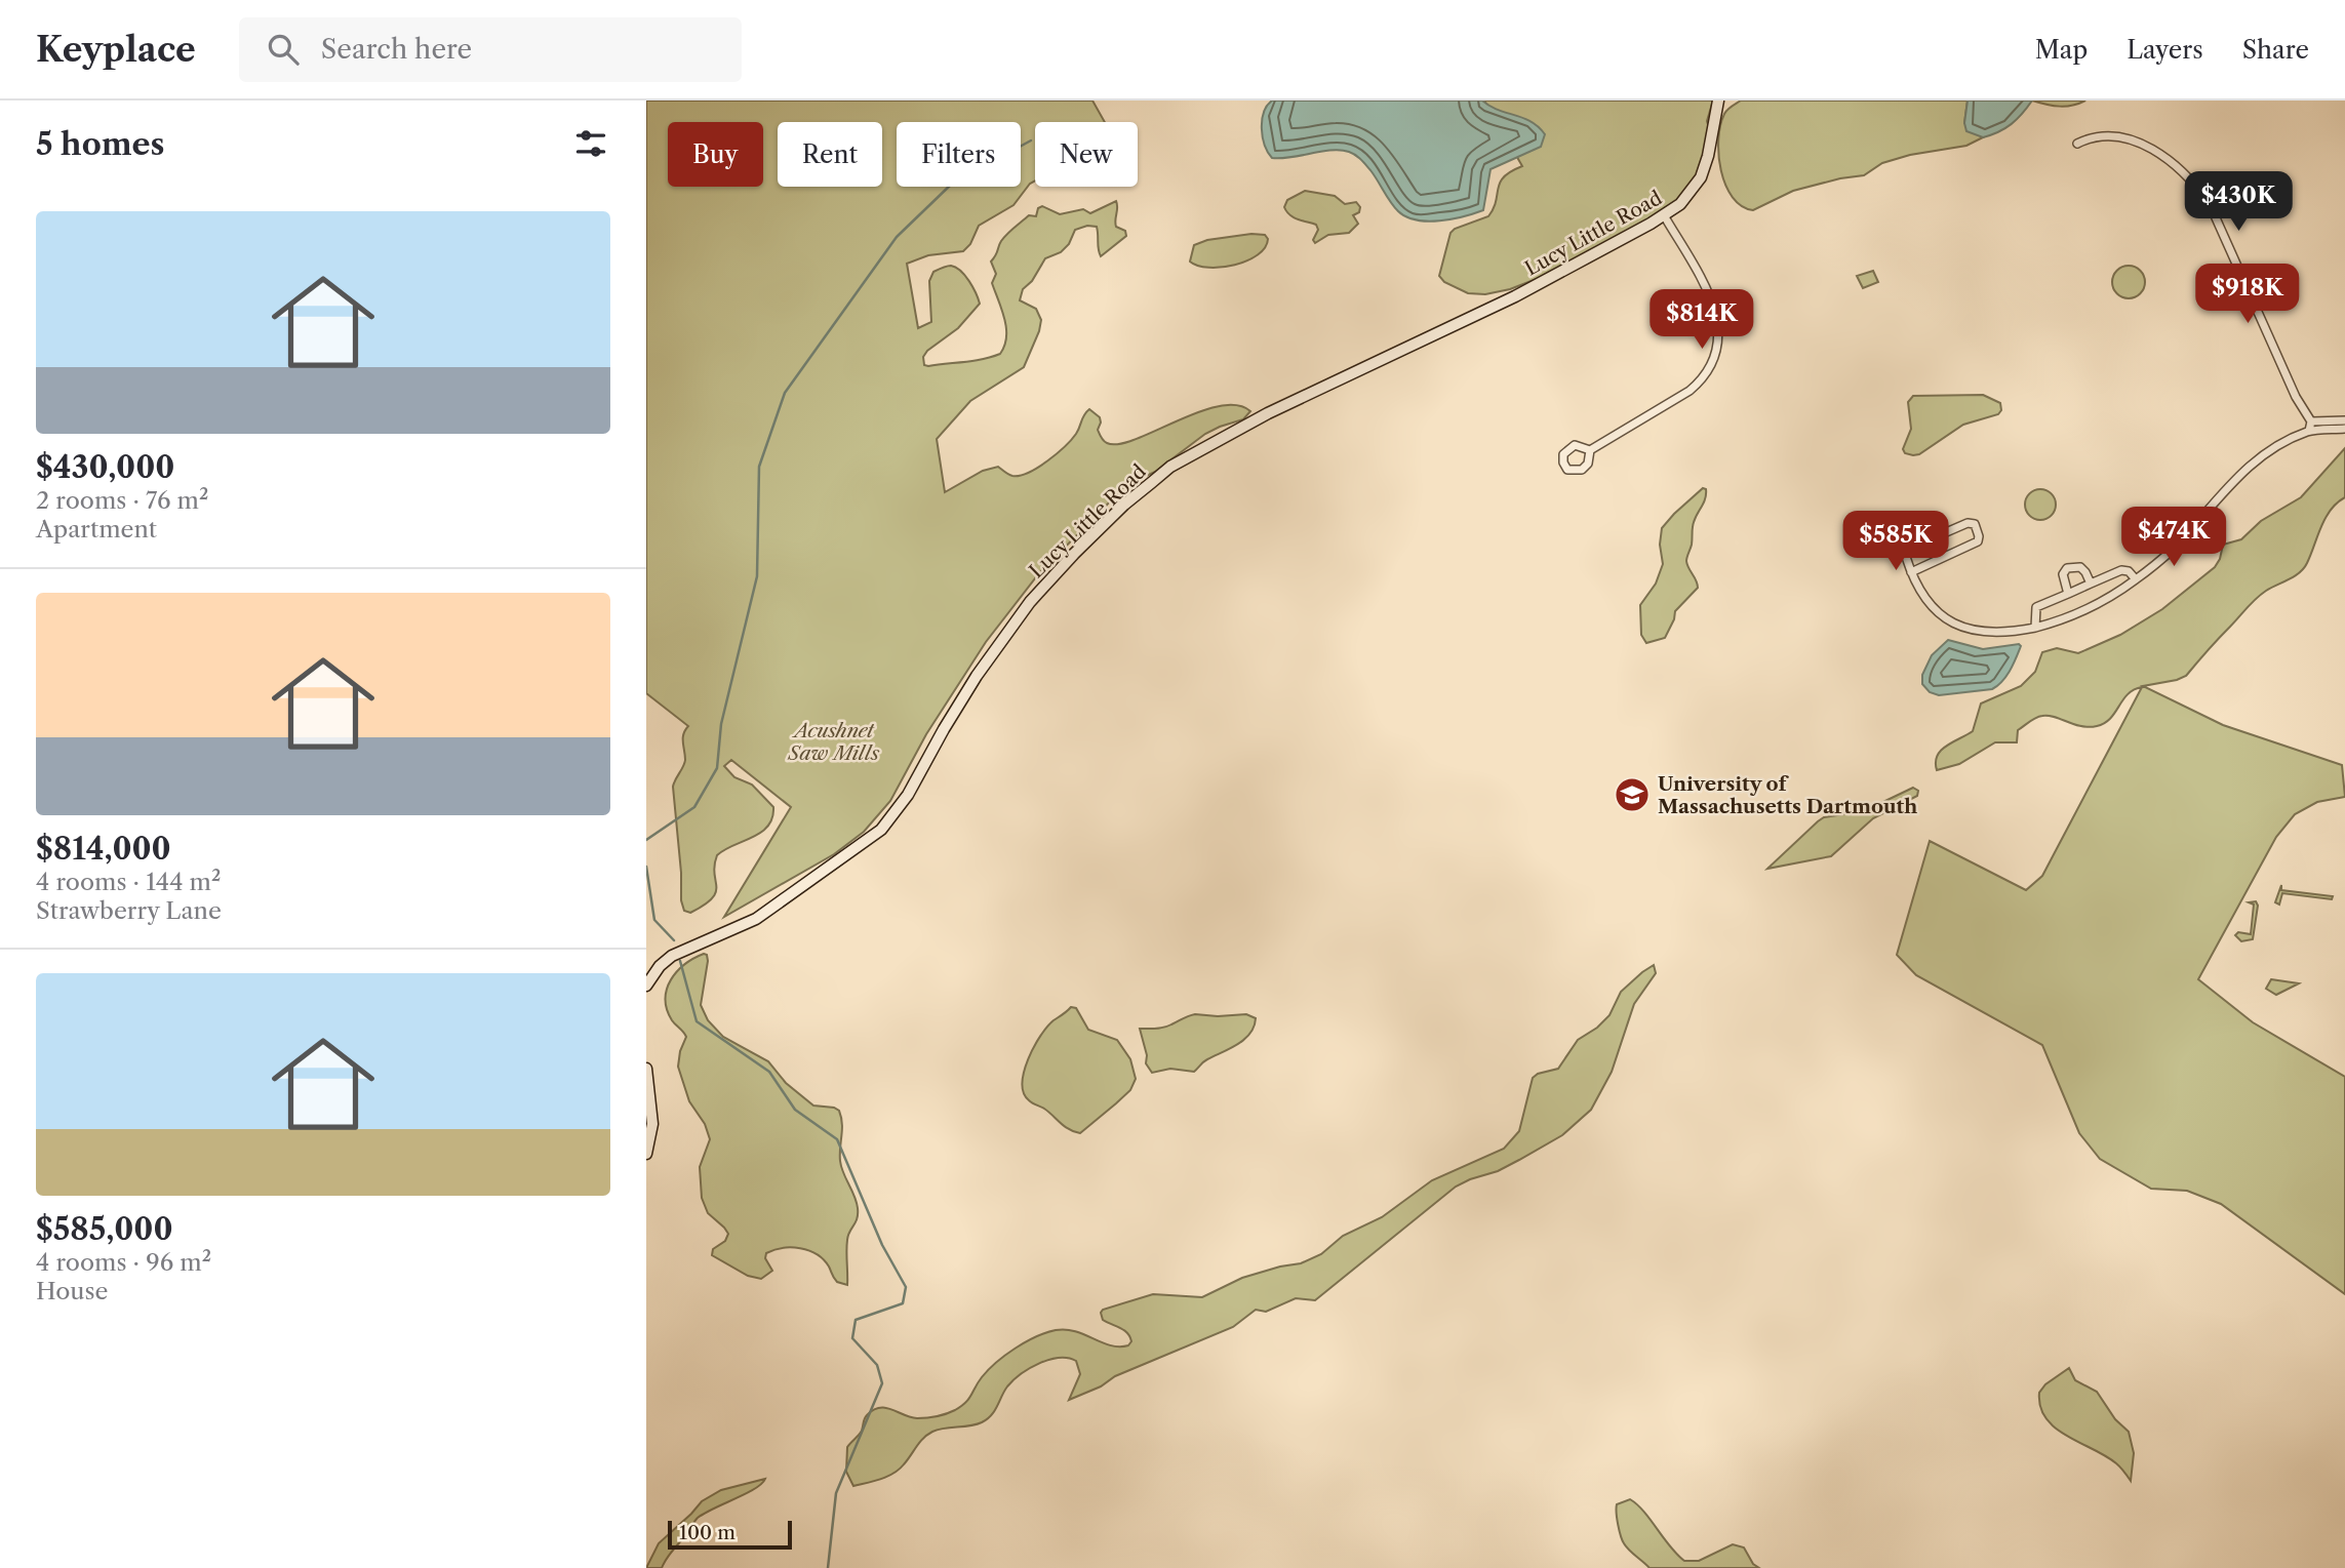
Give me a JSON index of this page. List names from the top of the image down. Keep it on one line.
{"streets":{"street":["Lucy Little Road"]},"parks":["Acushnet Saw Mills"],"places":{"school or university":["University of Massachusetts Dartmouth"]},"scale_bar":"100 m","page":{"header":"Keyplace","search":"Search here","nav":["Map","Layers","Share"],"heading":"5 homes","chip":["Buy","Rent","Filters","New"],"price":["$430K","$918K","$814K","$474K","$585K"],"list":[{"name":"$430,000","note":"2 rooms · 76 m² · Apartment"},{"name":"$814,000","note":"4 rooms · 144 m² · Strawberry Lane"},{"name":"$585,000","note":"4 rooms · 96 m² · House"}],"scale":"100 m"}}
